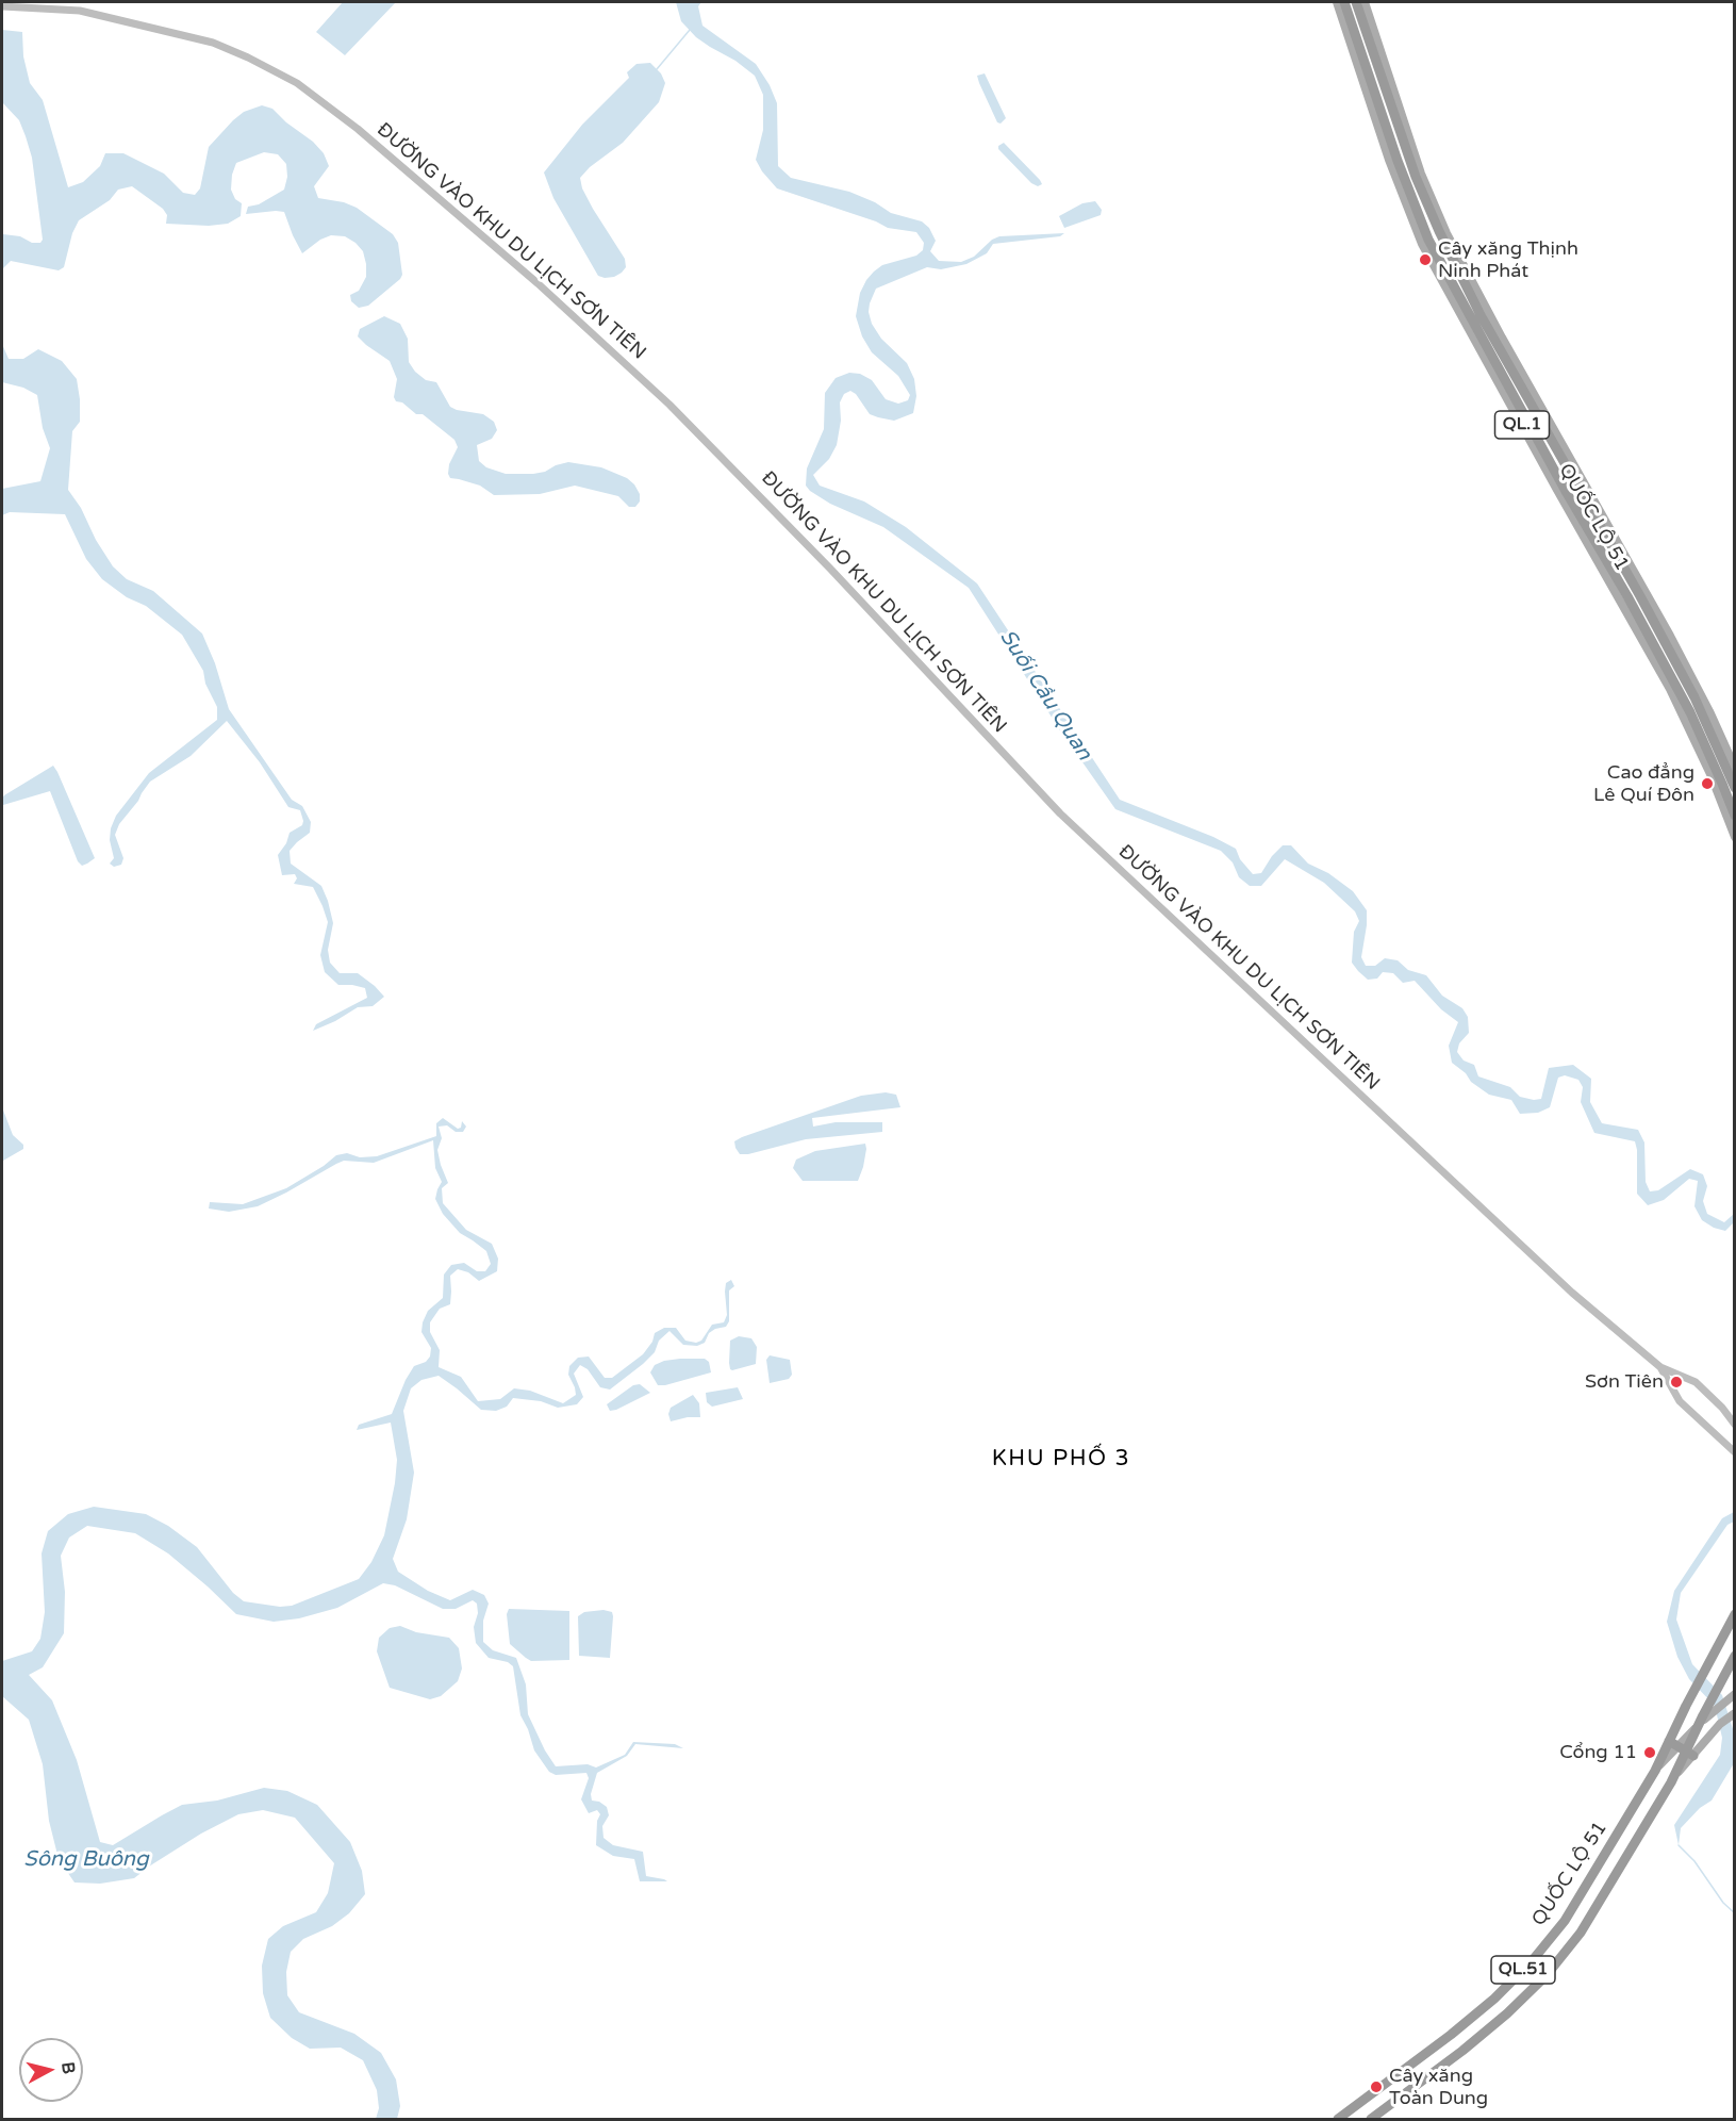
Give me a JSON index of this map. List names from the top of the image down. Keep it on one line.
{"streets":{"highway":["QL.1","QUỐC LỘ 51","QL.51"],"street":["ĐƯỜNG VÀO KHU DU LỊCH SƠN TIÊN"]},"districts":["KHU PHỐ 3"],"water":["Suối Cầu Quan","Sông Buông"],"places":["Cây xăng Thịnh Ninh Phát","Cao đẳng Lê Quí Đôn","Sơn Tiên","Cổng 11","Cây xăng Toàn Dung"],"north":"right"}
